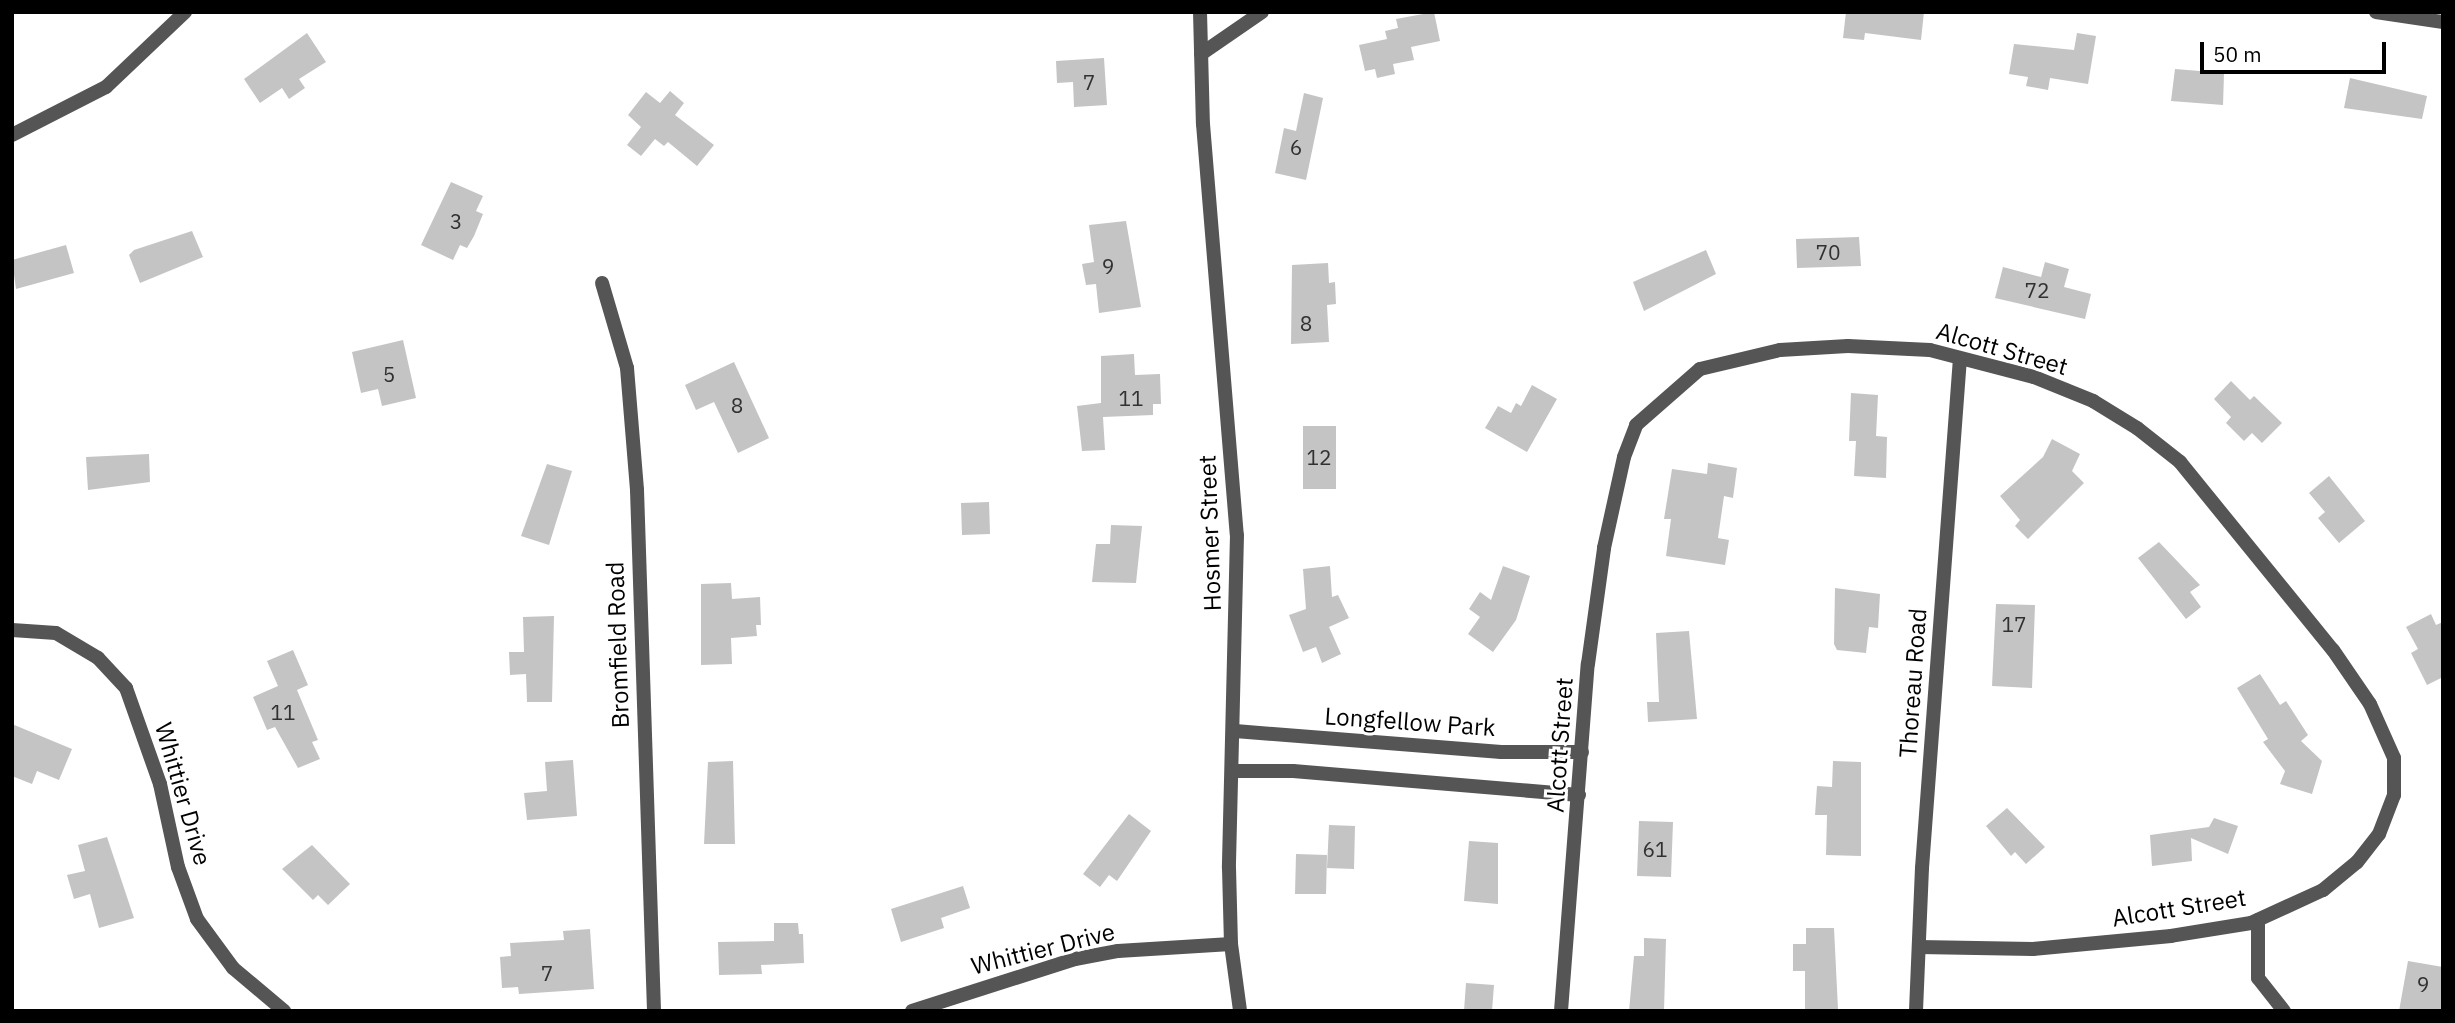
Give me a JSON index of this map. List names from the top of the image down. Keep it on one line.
{"streets":{"street":["Alcott Street","Hosmer Street","Bromfield Road","Thoreau Road","Longfellow Park","Whittier Drive"]},"crossings":[["Alcott Street","Thoreau Road"],["Alcott Street","Longfellow Park"],["Hosmer Street","Longfellow Park"],["Hosmer Street","Whittier Drive"]],"house_numbers":["7","6","3","70","9","72","8","5","11","8","12","17","11","61","7","9"],"scale_bar":"50 m"}
